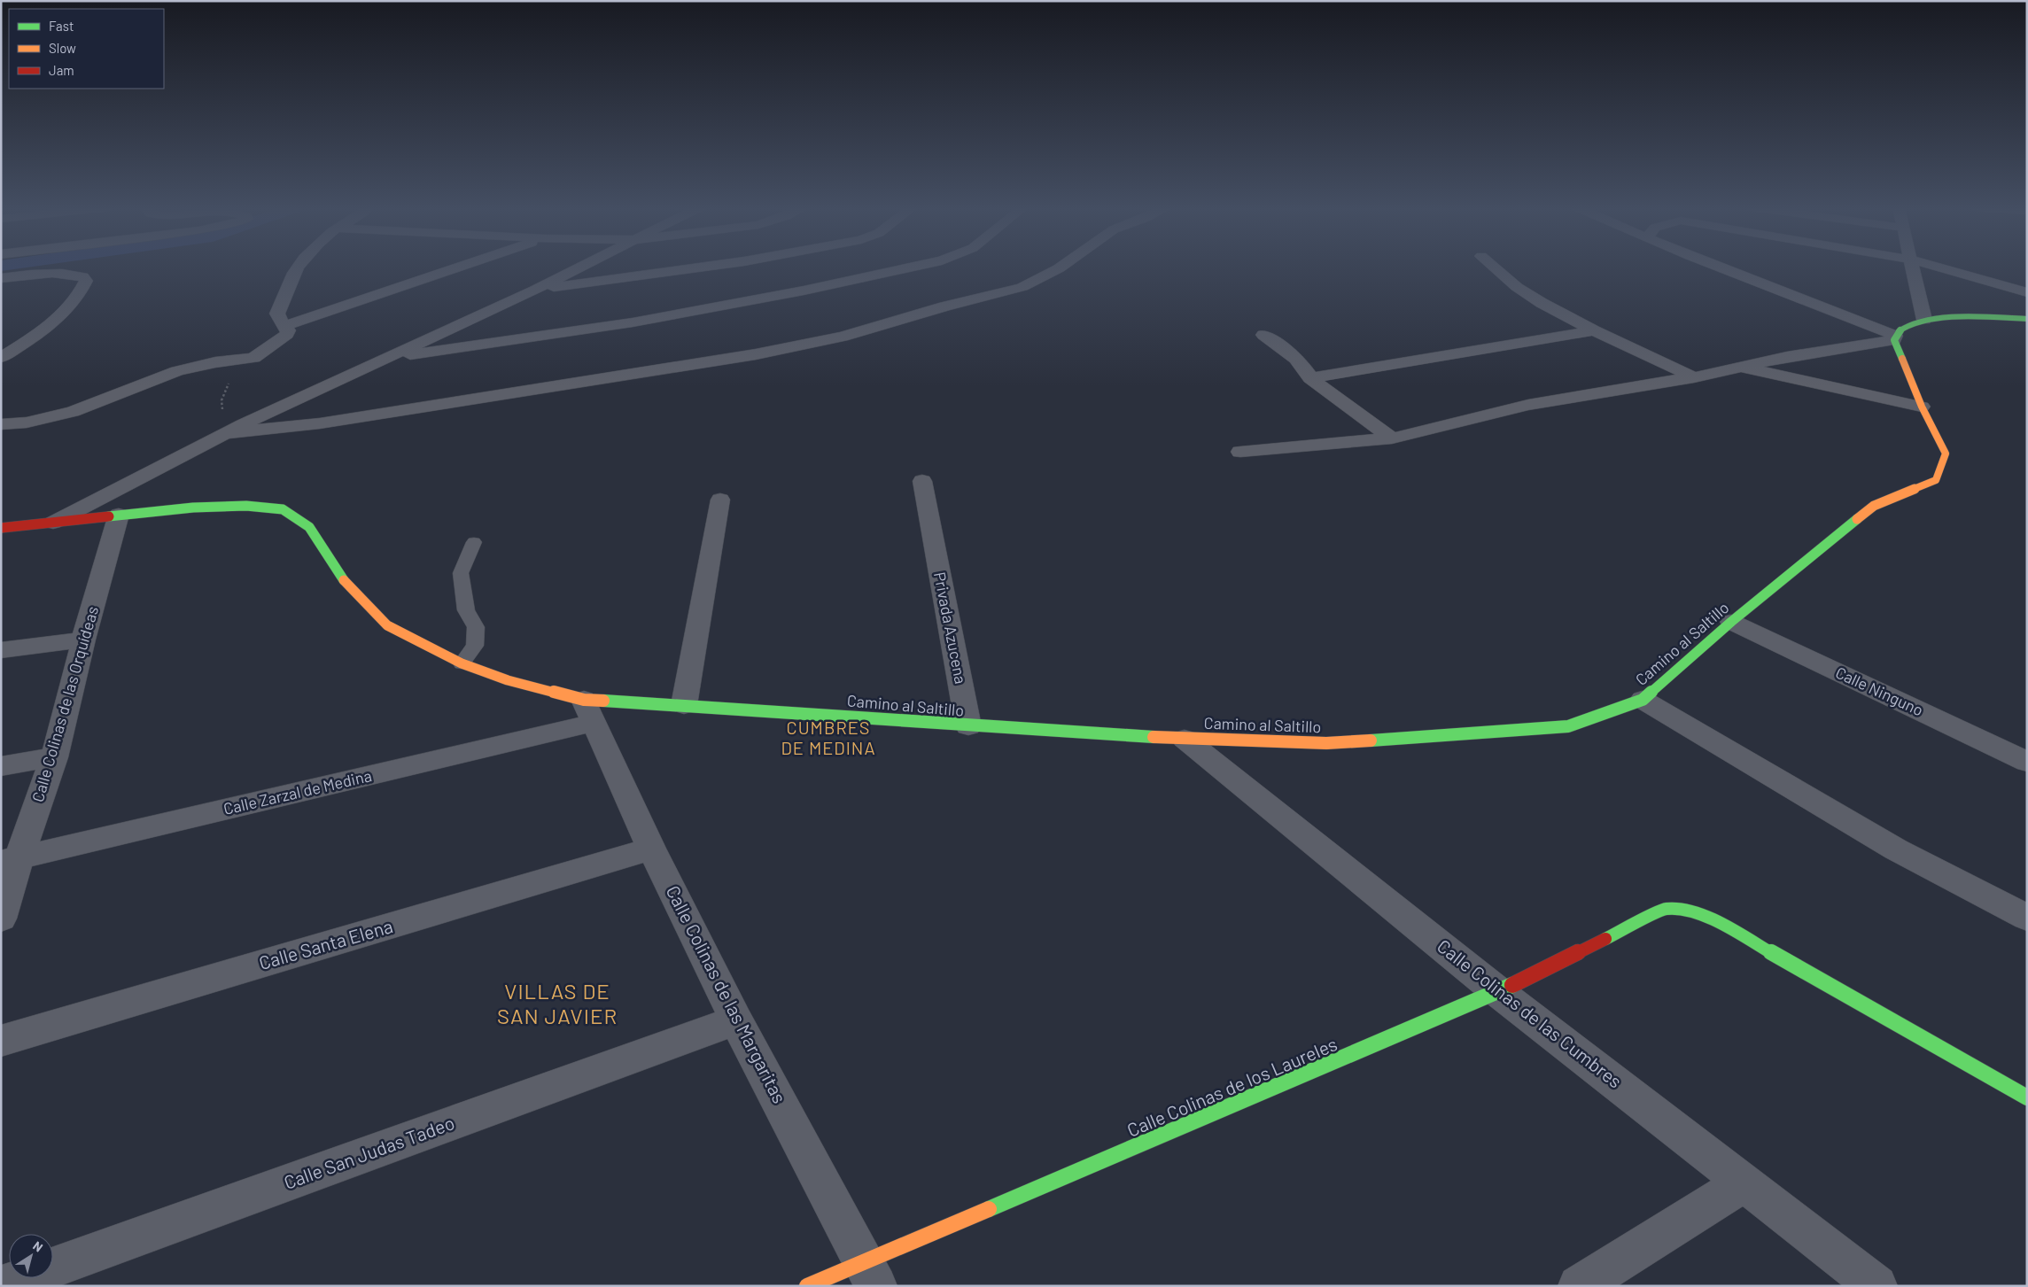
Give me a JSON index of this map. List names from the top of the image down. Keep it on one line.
{"streets":{"street":["Privada Azucena","Camino al Saltillo","Calle Ninguno","Calle Colinas de las Orquídeas","Calle Zarzal de Medina","Calle Santa Elena","Calle Colinas de las Margaritas","Calle Colinas de las Cumbres","Calle Colinas de los Laureles","Calle San Judas Tadeo"]},"crossings":[["Privada Azucena","Camino al Saltillo"],["Camino al Saltillo","Calle Ninguno"],["Camino al Saltillo","Calle Colinas de las Orquídeas"],["Camino al Saltillo","Calle Zarzal de Medina"],["Camino al Saltillo","Calle Colinas de las Margaritas"],["Camino al Saltillo","Calle Colinas de las Cumbres"],["Calle Colinas de las Orquídeas","Calle Zarzal de Medina"],["Calle Zarzal de Medina","Calle Colinas de las Margaritas"],["Calle Santa Elena","Calle Colinas de las Margaritas"],["Calle Colinas de las Margaritas","Calle Colinas de los Laureles"],["Calle Colinas de las Margaritas","Calle San Judas Tadeo"],["Calle Colinas de las Cumbres","Calle Colinas de los Laureles"]],"districts":["CUMBRES DE MEDINA","VILLAS DE SAN JAVIER"],"legend":["Fast","Slow","Jam"],"north":"top right"}
